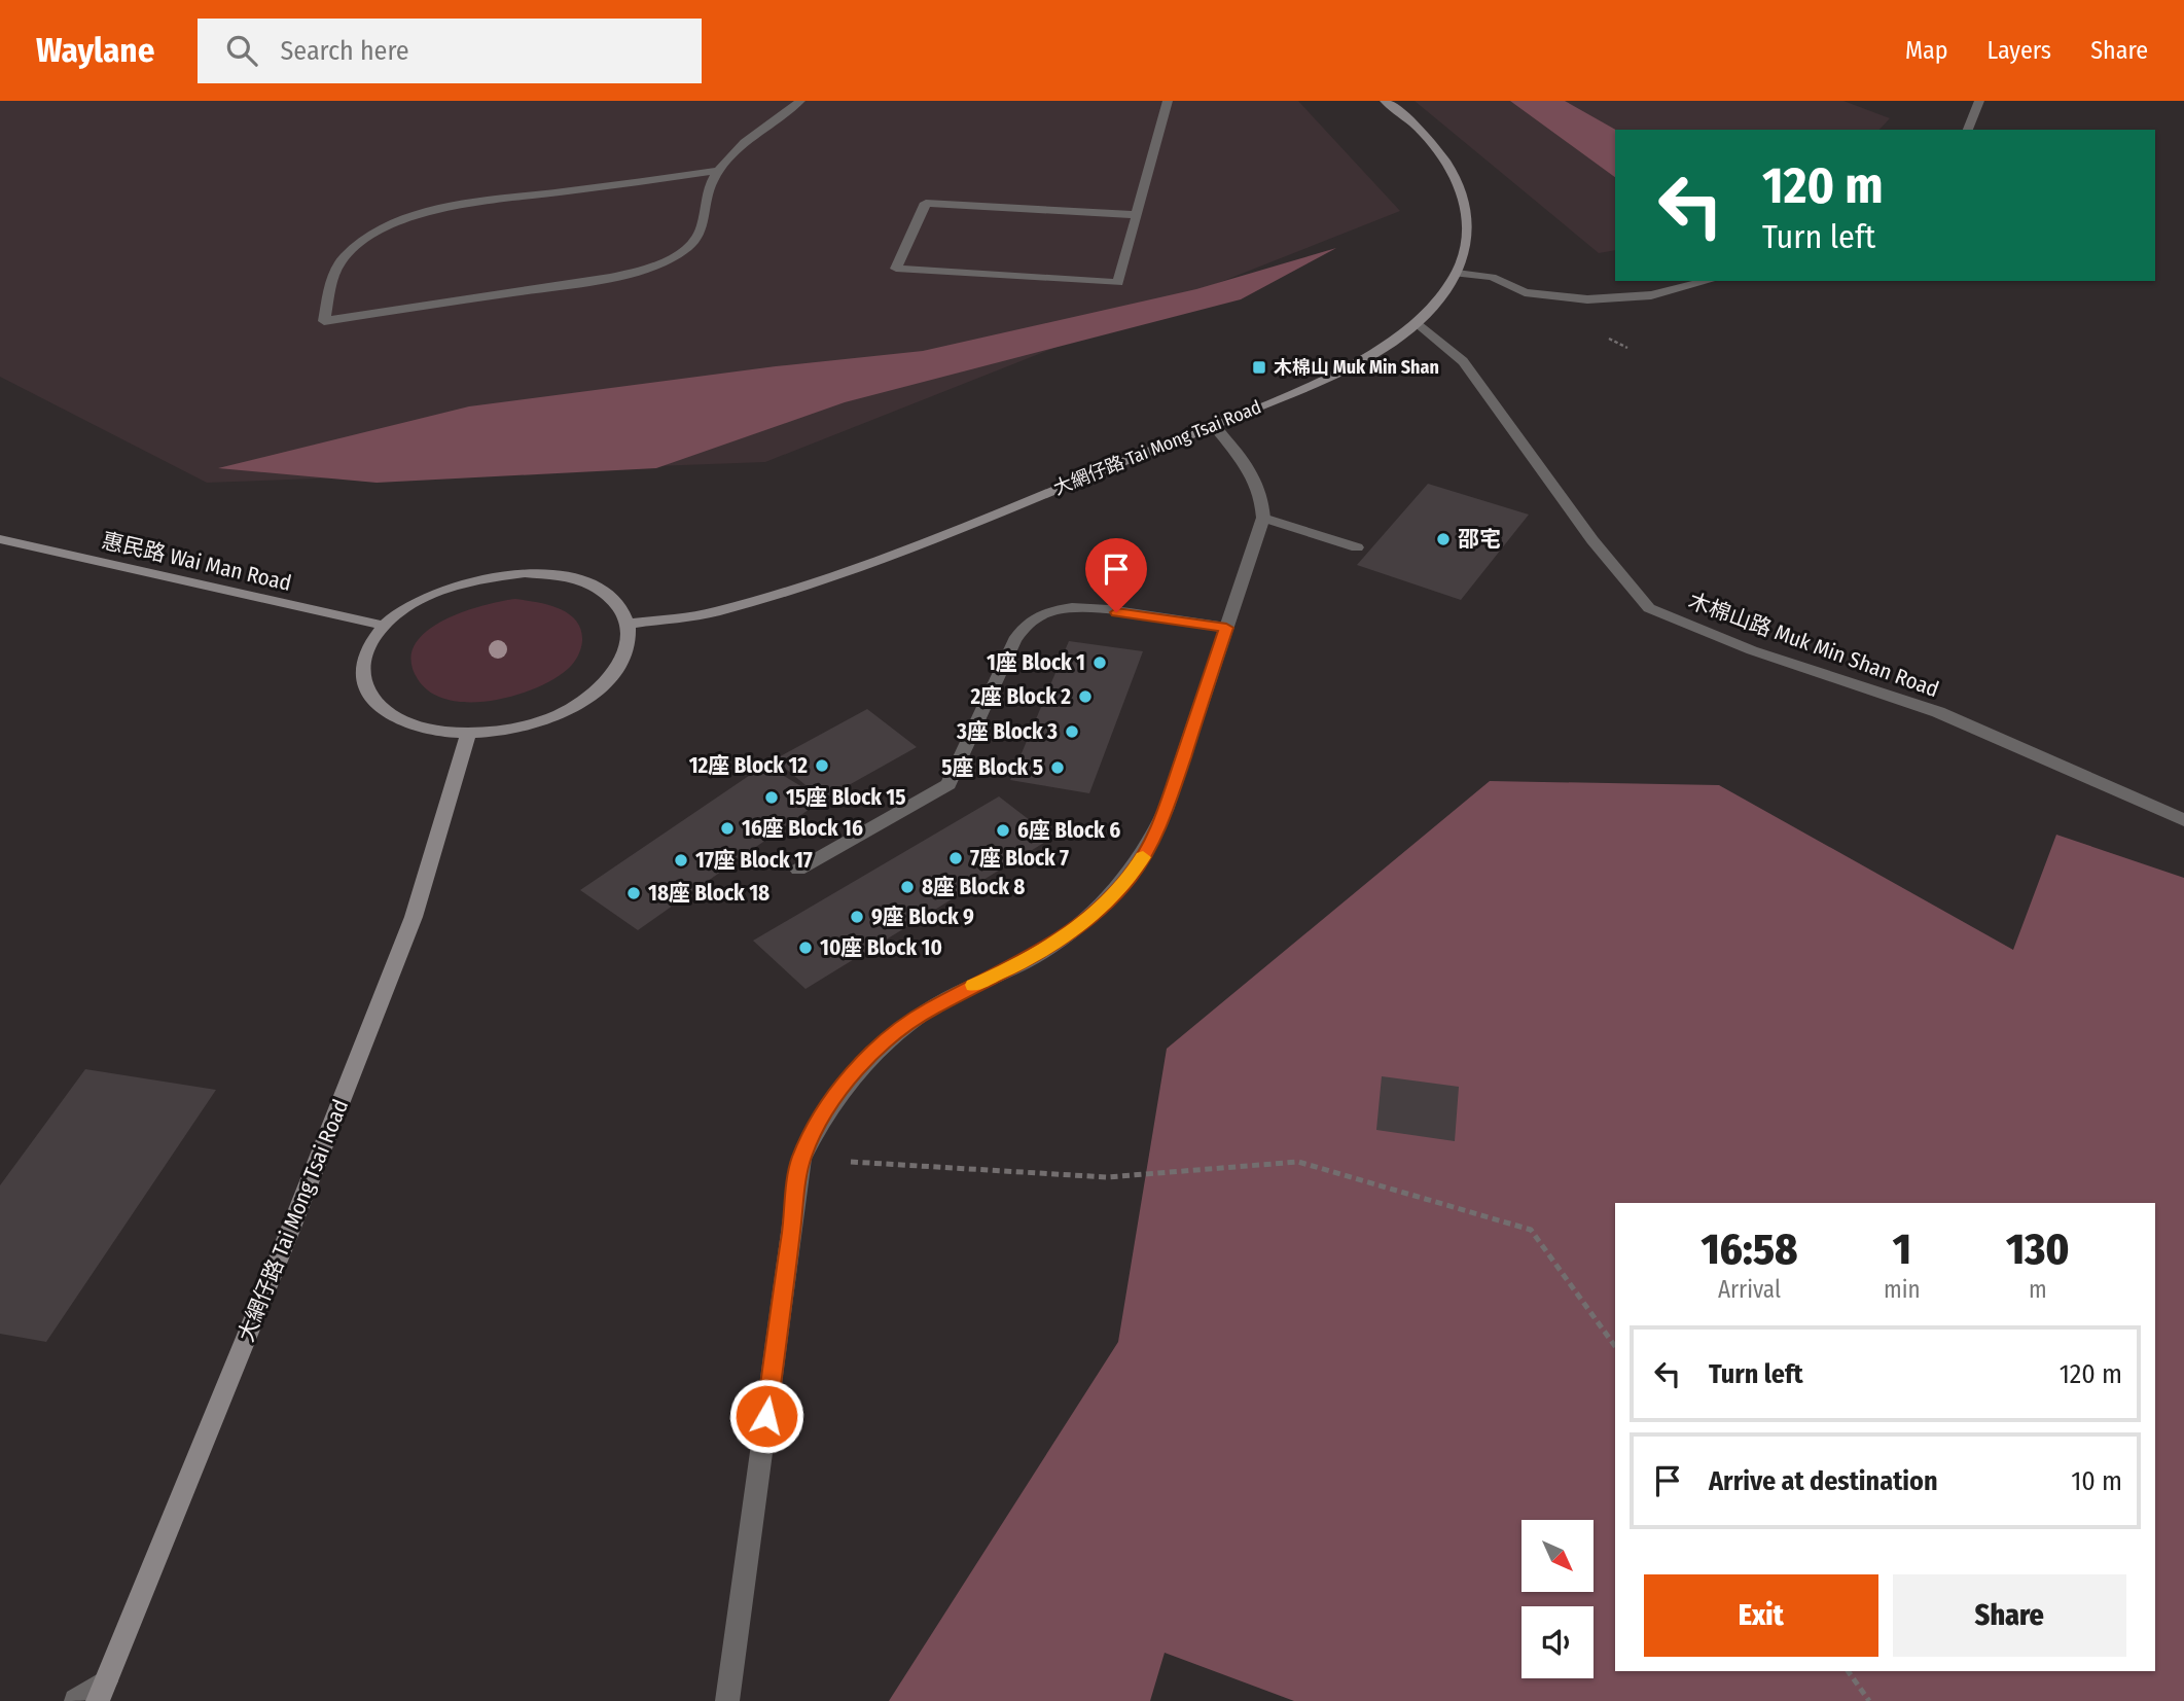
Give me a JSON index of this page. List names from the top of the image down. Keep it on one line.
{"streets":{"main road":["大網仔路 Tai Mong Tsai Road","惠民路 Wai Man Road"],"street":["木棉山路 Muk Min Shan Road"]},"crossings":[["大網仔路 Tai Mong Tsai Road","惠民路 Wai Man Road"],["大網仔路 Tai Mong Tsai Road","木棉山路 Muk Min Shan Road"]],"places":{"transit":["木棉山 Muk Min Shan"],"other":["邵宅","1座 Block 1","2座 Block 2","3座 Block 3","12座 Block 12","5座 Block 5","15座 Block 15","16座 Block 16","6座 Block 6","7座 Block 7","17座 Block 17","8座 Block 8","18座 Block 18","9座 Block 9","10座 Block 10"]},"north":"bottom right","page":{"header":"Waylane","search":"Search here","nav":["Map","Layers","Share"],"turn":["120 m","Turn left"],"eta":["16:58","Arrival","1","min","130","m"],"list":[{"name":"Turn left","value":"120 m"},{"name":"Arrive at destination","value":"10 m"}],"buttons":["Exit","Share"]}}
